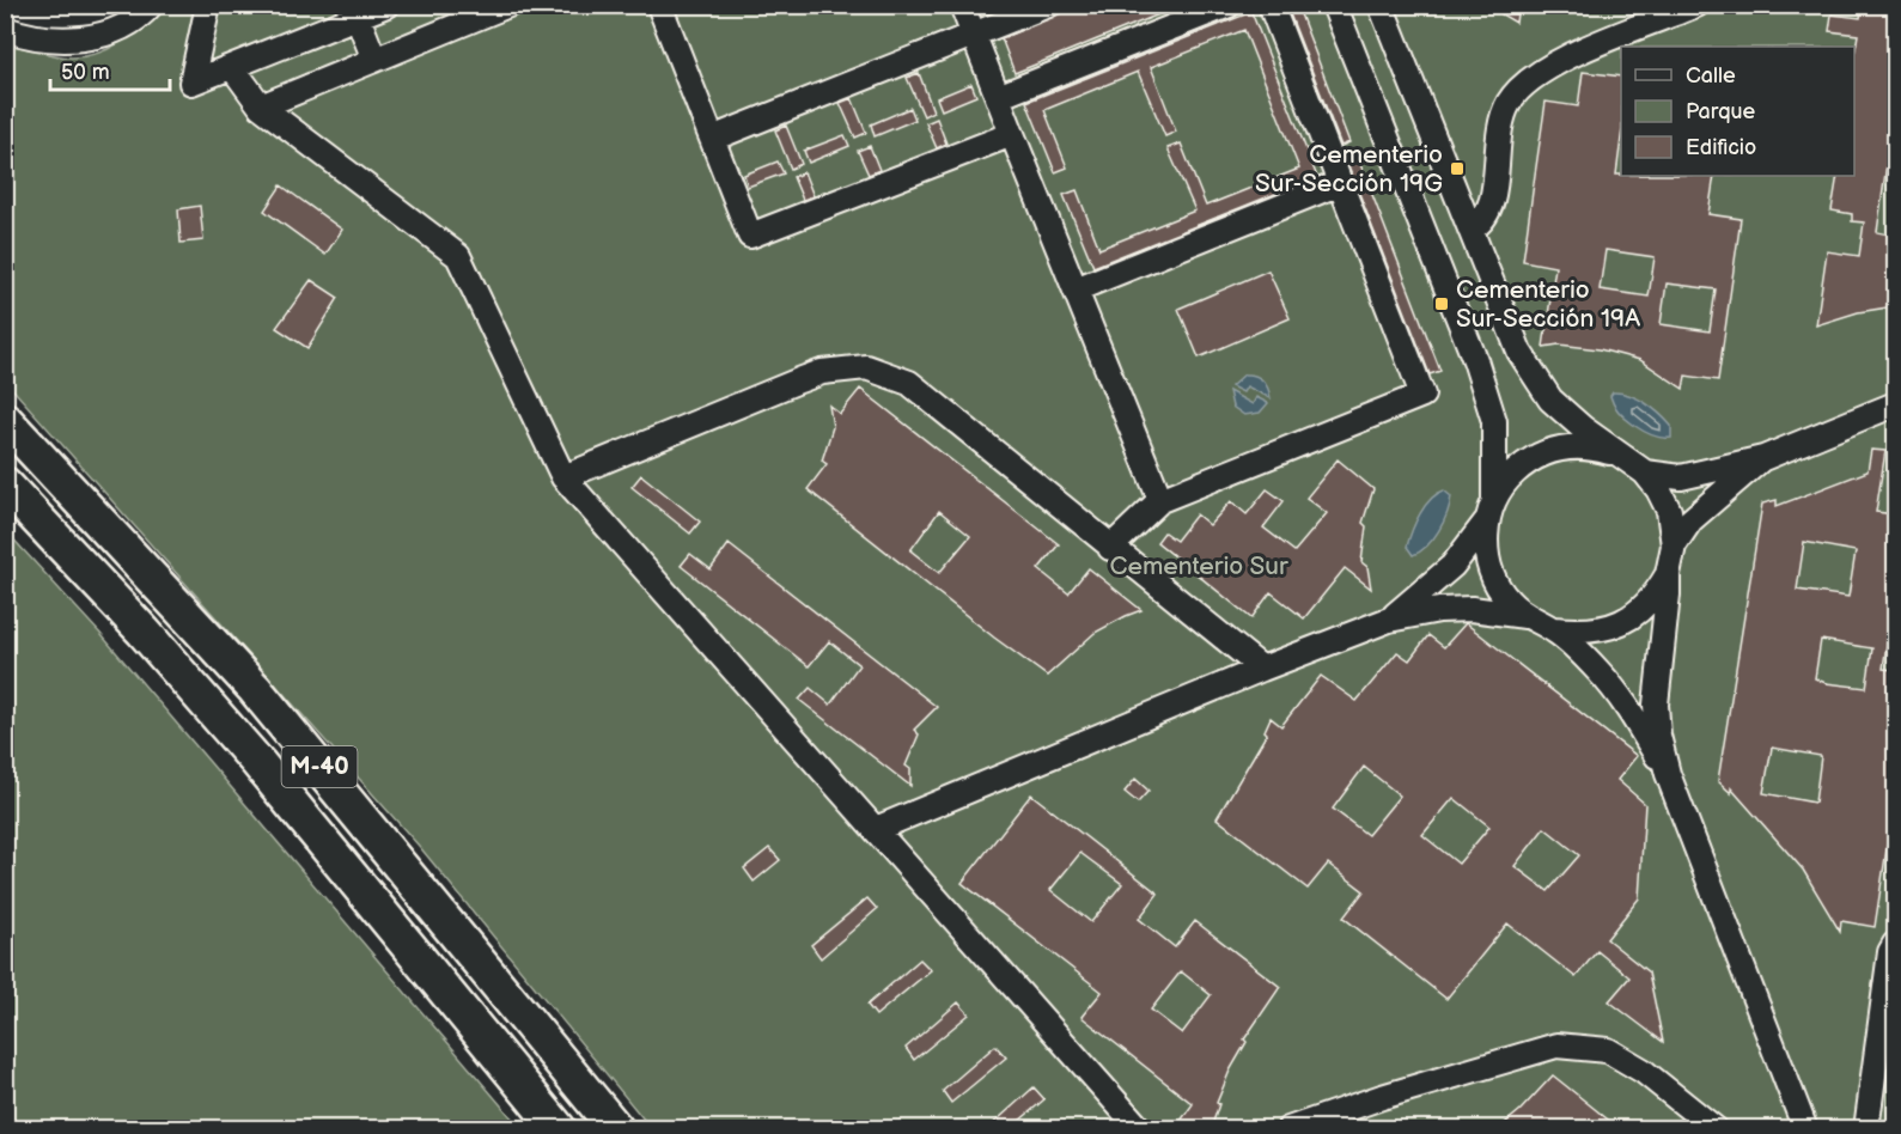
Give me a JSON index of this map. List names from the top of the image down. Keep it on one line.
{"streets":{"highway":["M-40"]},"parks":["Cementerio Sur"],"places":{"transit":["Cementerio Sur-Sección 19G","Cementerio Sur-Sección 19A"]},"legend":["Calle","Parque","Edificio"],"scale_bar":"50 m"}
